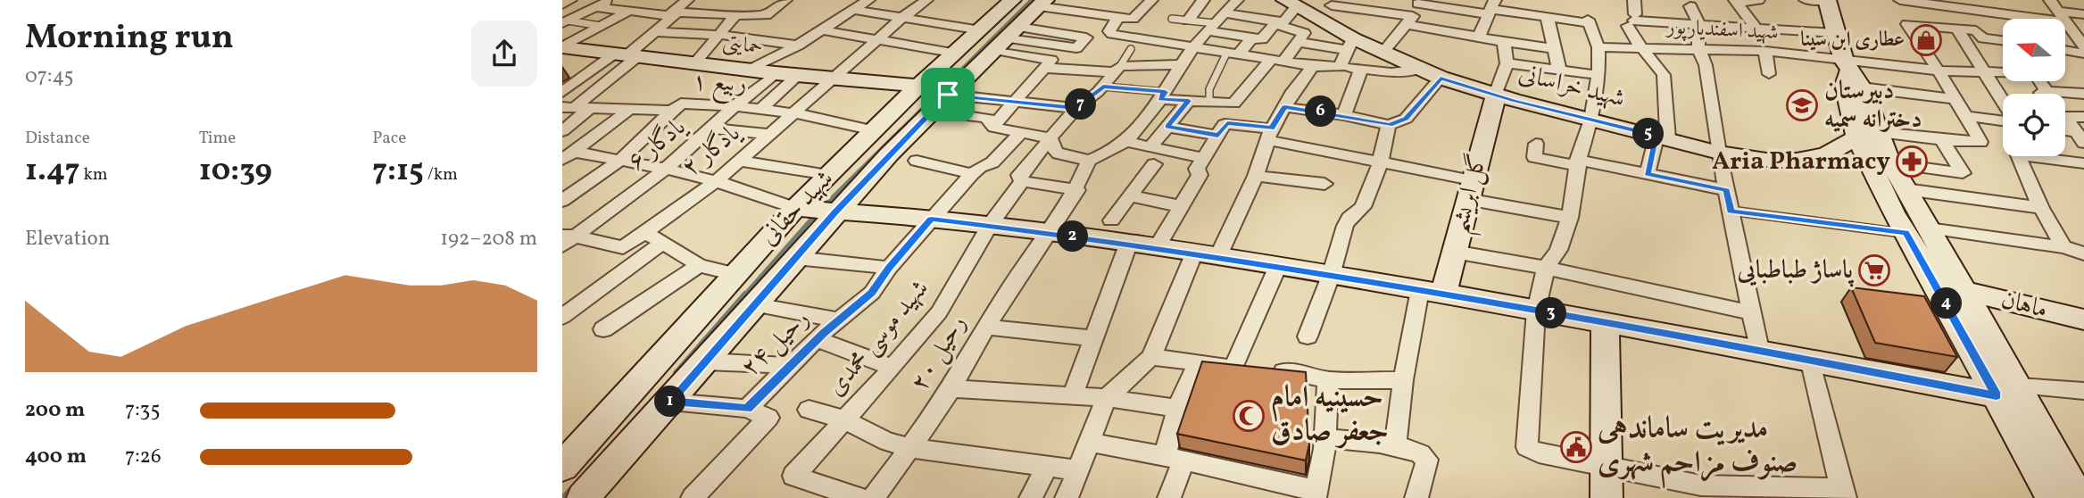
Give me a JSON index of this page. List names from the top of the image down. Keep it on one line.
{"streets":{"street":["شهید اسفندیارپور","حمایتی","ربیع ۱","شهید خراسانی","یادگار ۶","یادگار ۲","گل ابریشم","شهید حقانی","ماهان","شهید موسی محمدی","رحیل ۲۴","رحیل ۲۰"]},"crossings":[["حمایتی","یادگار ۶"],["حمایتی","یادگار ۲"],["حمایتی","شهید حقانی"],["ربیع ۱","یادگار ۶"],["ربیع ۱","یادگار ۲"],["ربیع ۱","شهید حقانی"],["شهید خراسانی","گل ابریشم"],["یادگار ۶","یادگار ۲"]],"places":{"shop":["عطاری ابن سینا"],"school or university":["دبیرستان دخترانه سمیه"],"pharmacy":["Aria Pharmacy"],"supermarket":["پاساژ طباطبایی"],"mosque":["حسینیه امام جعفر صادق"],"public building":["مدیریت ساماندهی صنوف مزاحم شهری"]},"north":"left","page":{"heading":["Morning run","07:45"],"pins":["7","6","5","2","4","3","1"],"stats":[["Distance","1.47 km"],["Time","10:39"],["Pace","7:15 /km"]],"chart":["Elevation","192–208 m"],"list":[{"name":"200 m","note":"7:35"},{"name":"400 m","note":"7:26"}]}}
